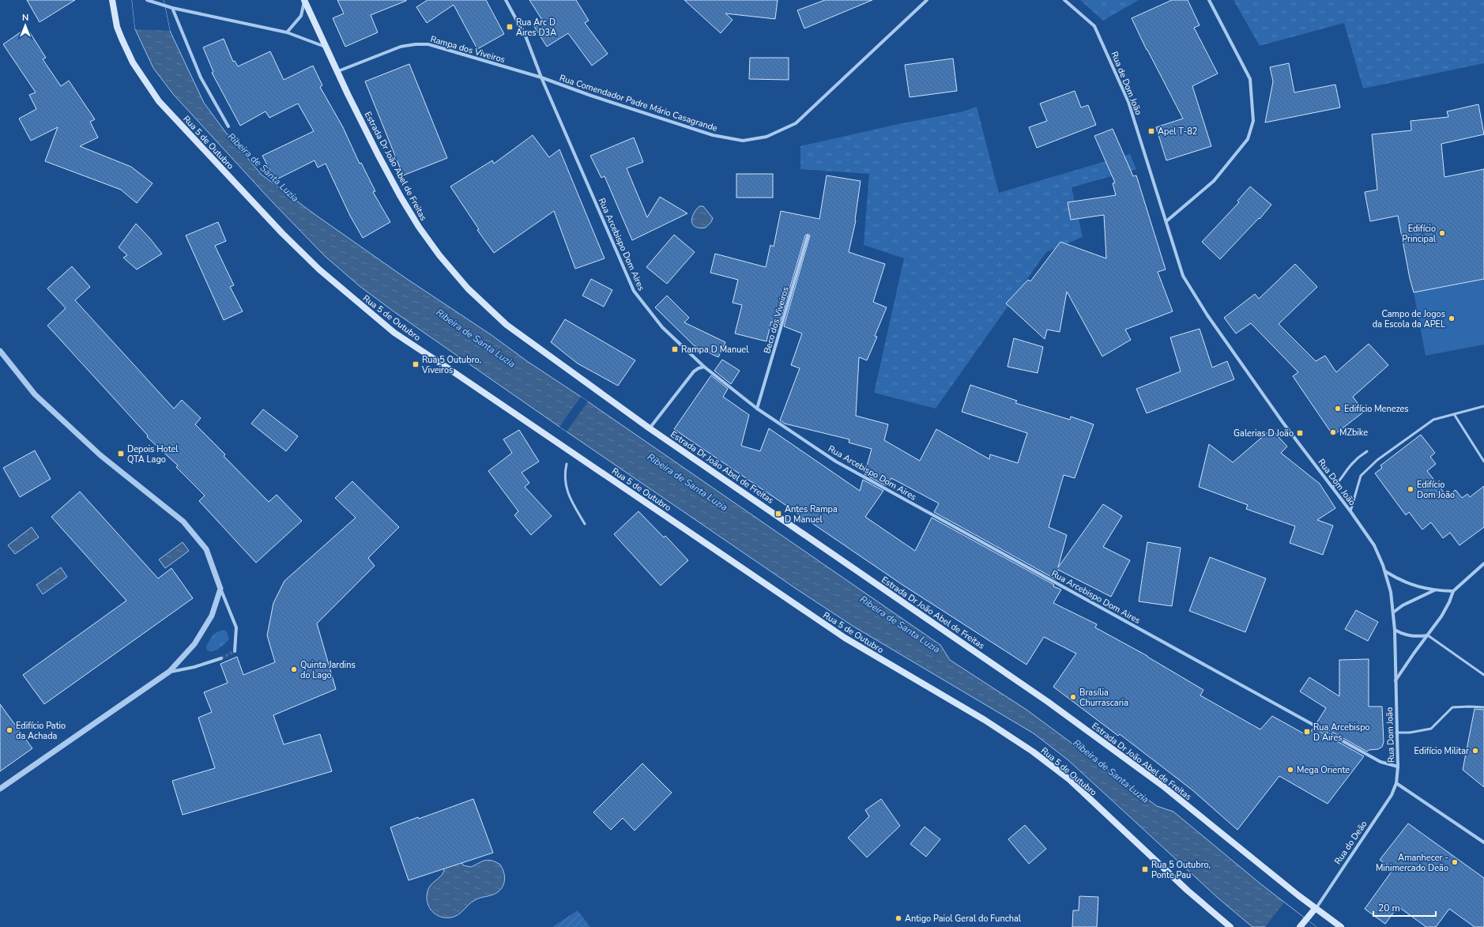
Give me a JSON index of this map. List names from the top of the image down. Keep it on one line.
{"streets":{"main road":["Rua 5 de Outubro","Estrada Dr João Abel de Freitas"],"street":["Rampa dos Viveiros","Rua de Dom João","Rua Comendador Padre Mário Casagrande","Rua Arcebispo Dom Aires","Beco dos Viveiros","Rua Dom João","Rua do Deão"]},"crossings":[["Rampa dos Viveiros","Rua Comendador Padre Mário Casagrande"],["Rampa dos Viveiros","Estrada Dr João Abel de Freitas"],["Rampa dos Viveiros","Rua Arcebispo Dom Aires"],["Rua de Dom João","Rua Dom João"],["Rua Comendador Padre Mário Casagrande","Rua Arcebispo Dom Aires"],["Estrada Dr João Abel de Freitas","Rua do Deão"],["Rua Arcebispo Dom Aires","Beco dos Viveiros"],["Rua Arcebispo Dom Aires","Rua Dom João"],["Rua Dom João","Rua do Deão"]],"water":["Ribeira de Santa Luzia"],"places":{"transit":["Rua Arc D Aires D3A","Apel T-82","Rampa D Manuel","Rua 5 Outubro, Viveiros","Galerias D João","Depois Hotel QTA Lago","Antes Rampa D Manuel","Rua Arcebispo D Aires","Rua 5 Outubro, Ponte Pau"],"other":["Edifício Principal","Campo de Jogos da Escola da APEL","Edifício Menezes","MZbike","Edifício Dom João","Quinta Jardins do Lago","Brasília Churrascaria","Edifício Patio da Achada","Edifício Militar","Mega Oriente","Amanhecer - Minimercado Deão","Antigo Paiol Geral do Funchal"]},"scale_bar":"20 m","north":"top"}
